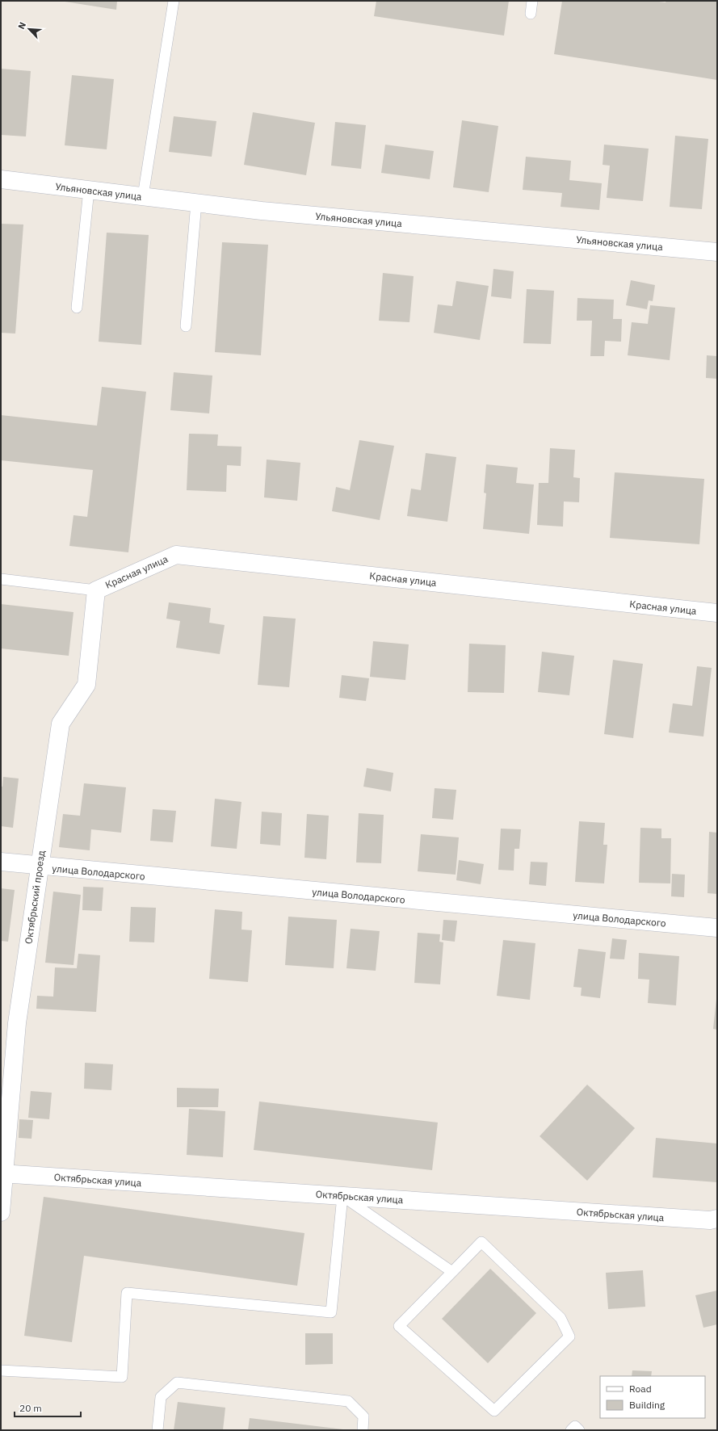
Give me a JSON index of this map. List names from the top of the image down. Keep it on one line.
{"streets":{"street":["Ульяновская улица","Красная улица","улица Володарского","Октябрьский проезд","Октябрьская улица"]},"crossings":[["Красная улица","Октябрьский проезд"],["улица Володарского","Октябрьский проезд"],["Октябрьский проезд","Октябрьская улица"]],"legend":["Road","Building"],"scale_bar":"20 m","north":"top left"}
